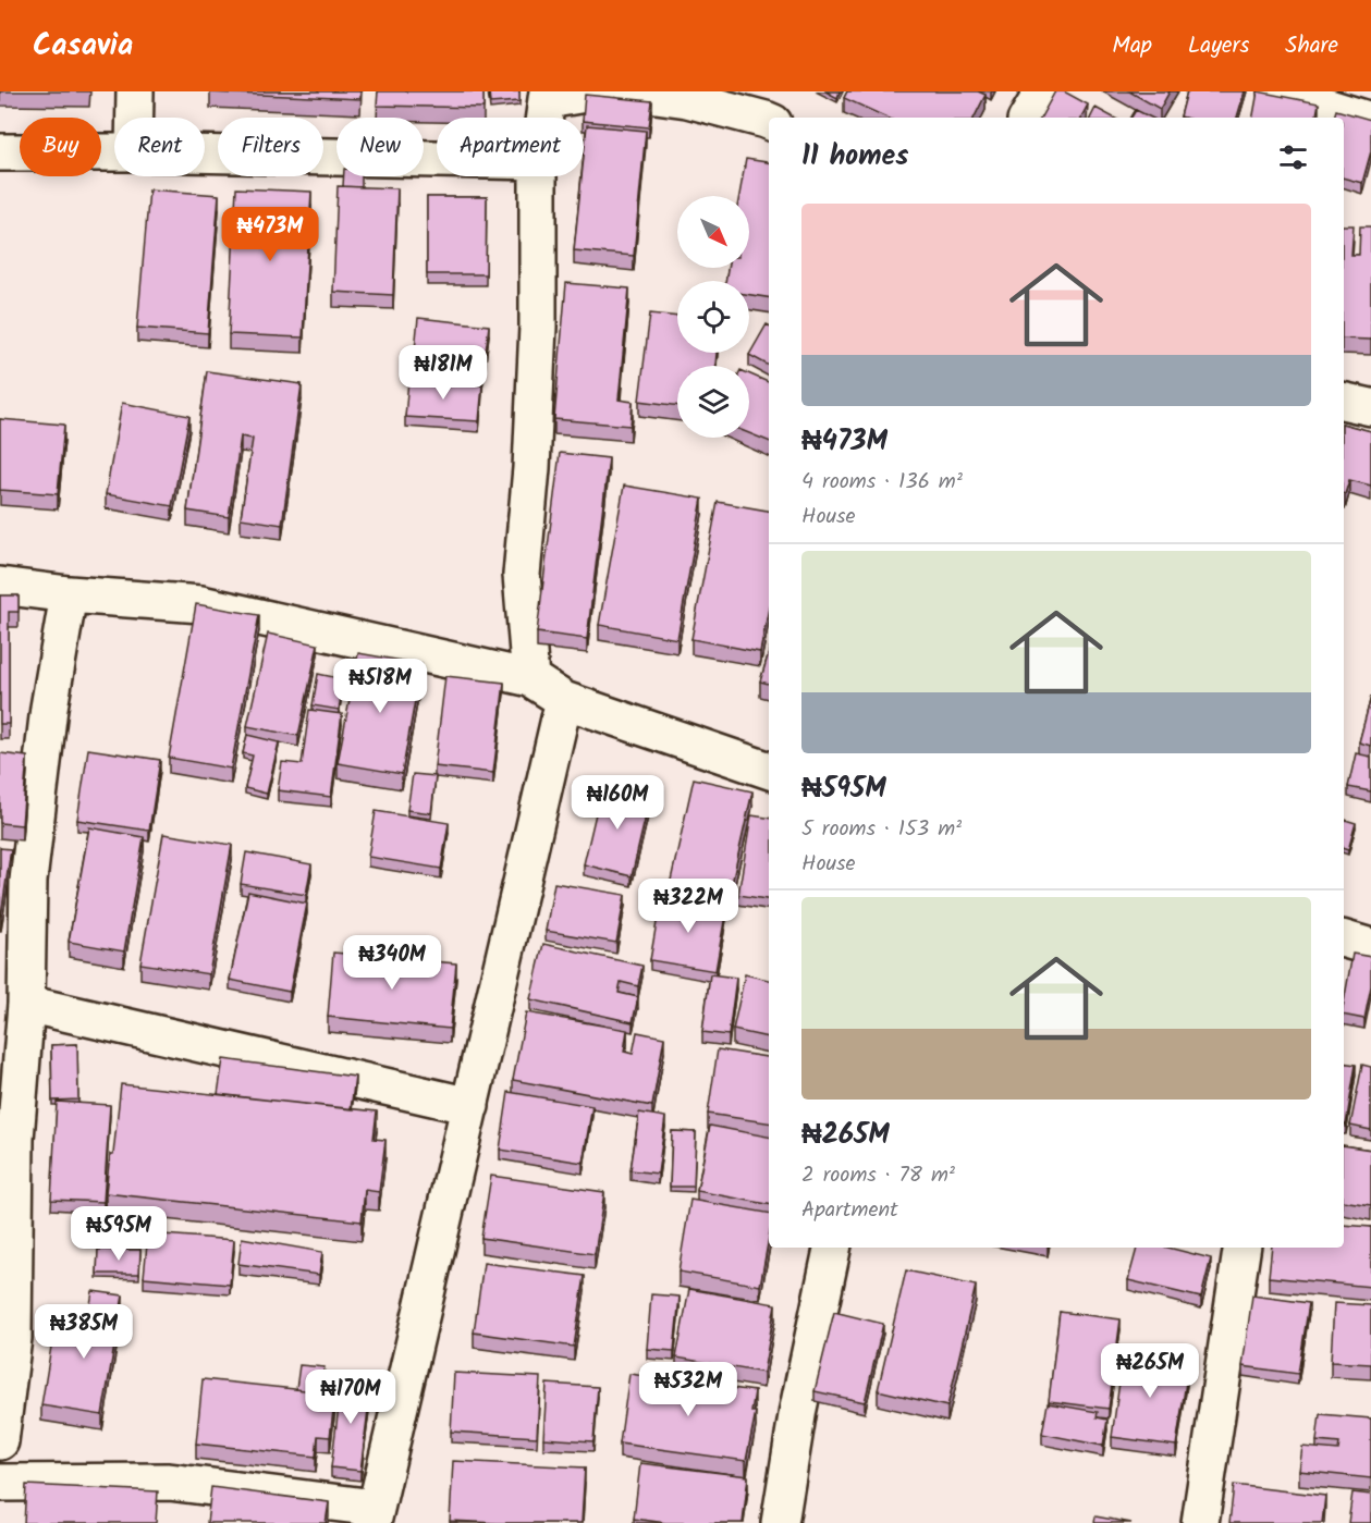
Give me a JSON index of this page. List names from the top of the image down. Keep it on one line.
{"north":"bottom right","page":{"header":"Casavia","nav":["Map","Layers","Share"],"chip":["Buy","Rent","Filters","New","Apartment"],"heading":"11 homes","list":[{"name":"₦473M","note":"4 rooms · 136 m² · House"},{"name":"₦595M","note":"5 rooms · 153 m² · House"},{"name":"₦265M","note":"2 rooms · 78 m² · Apartment"}],"price":["₦473M","₦181M","₦518M","₦160M","₦322M","₦340M","₦595M","₦385M","₦265M","₦532M","₦170M"]}}
